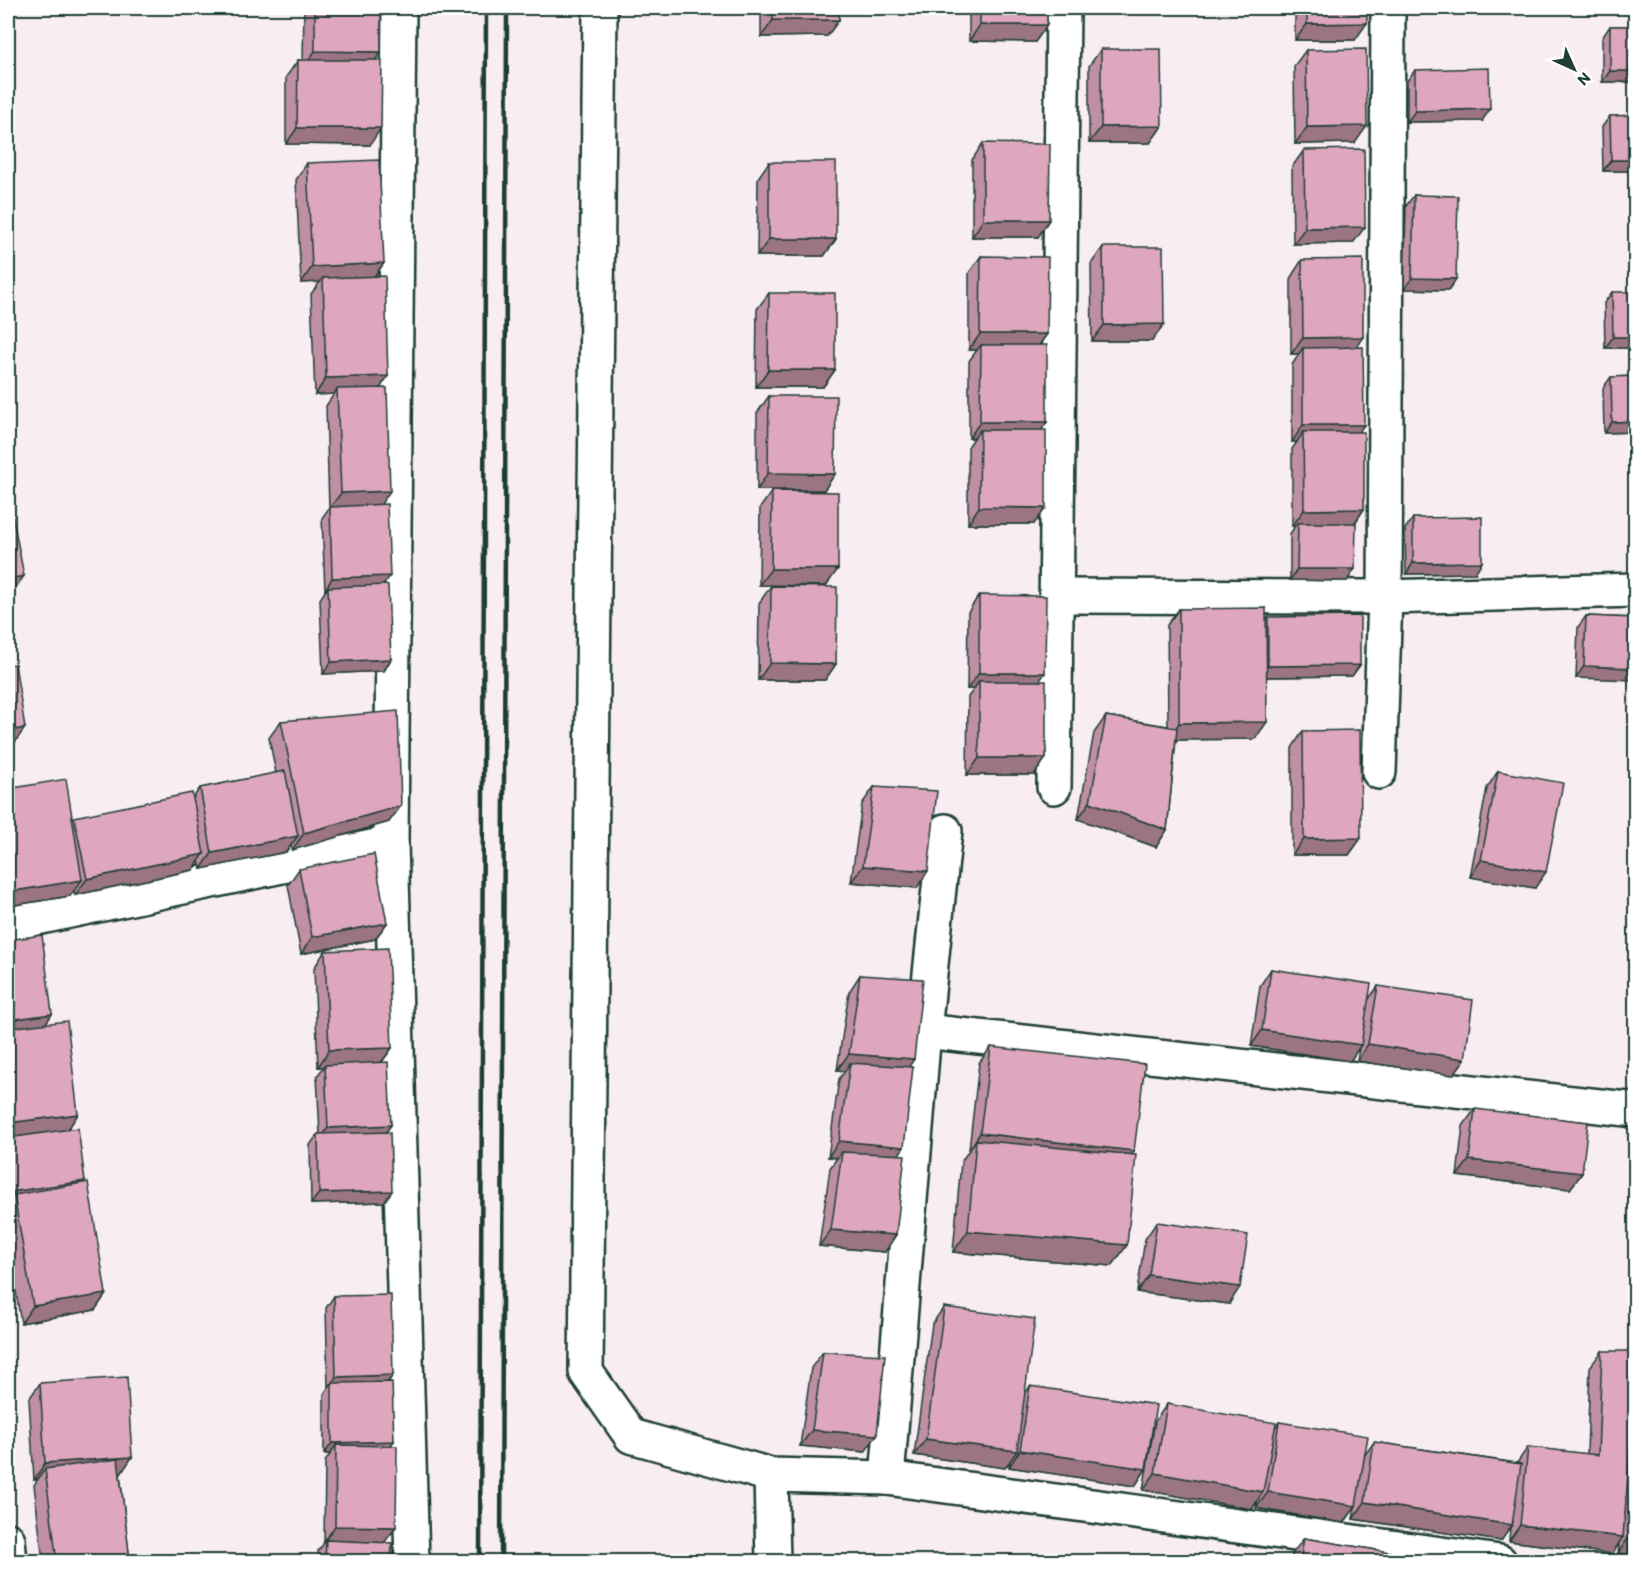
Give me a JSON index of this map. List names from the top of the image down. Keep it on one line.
{"north":"bottom right"}
